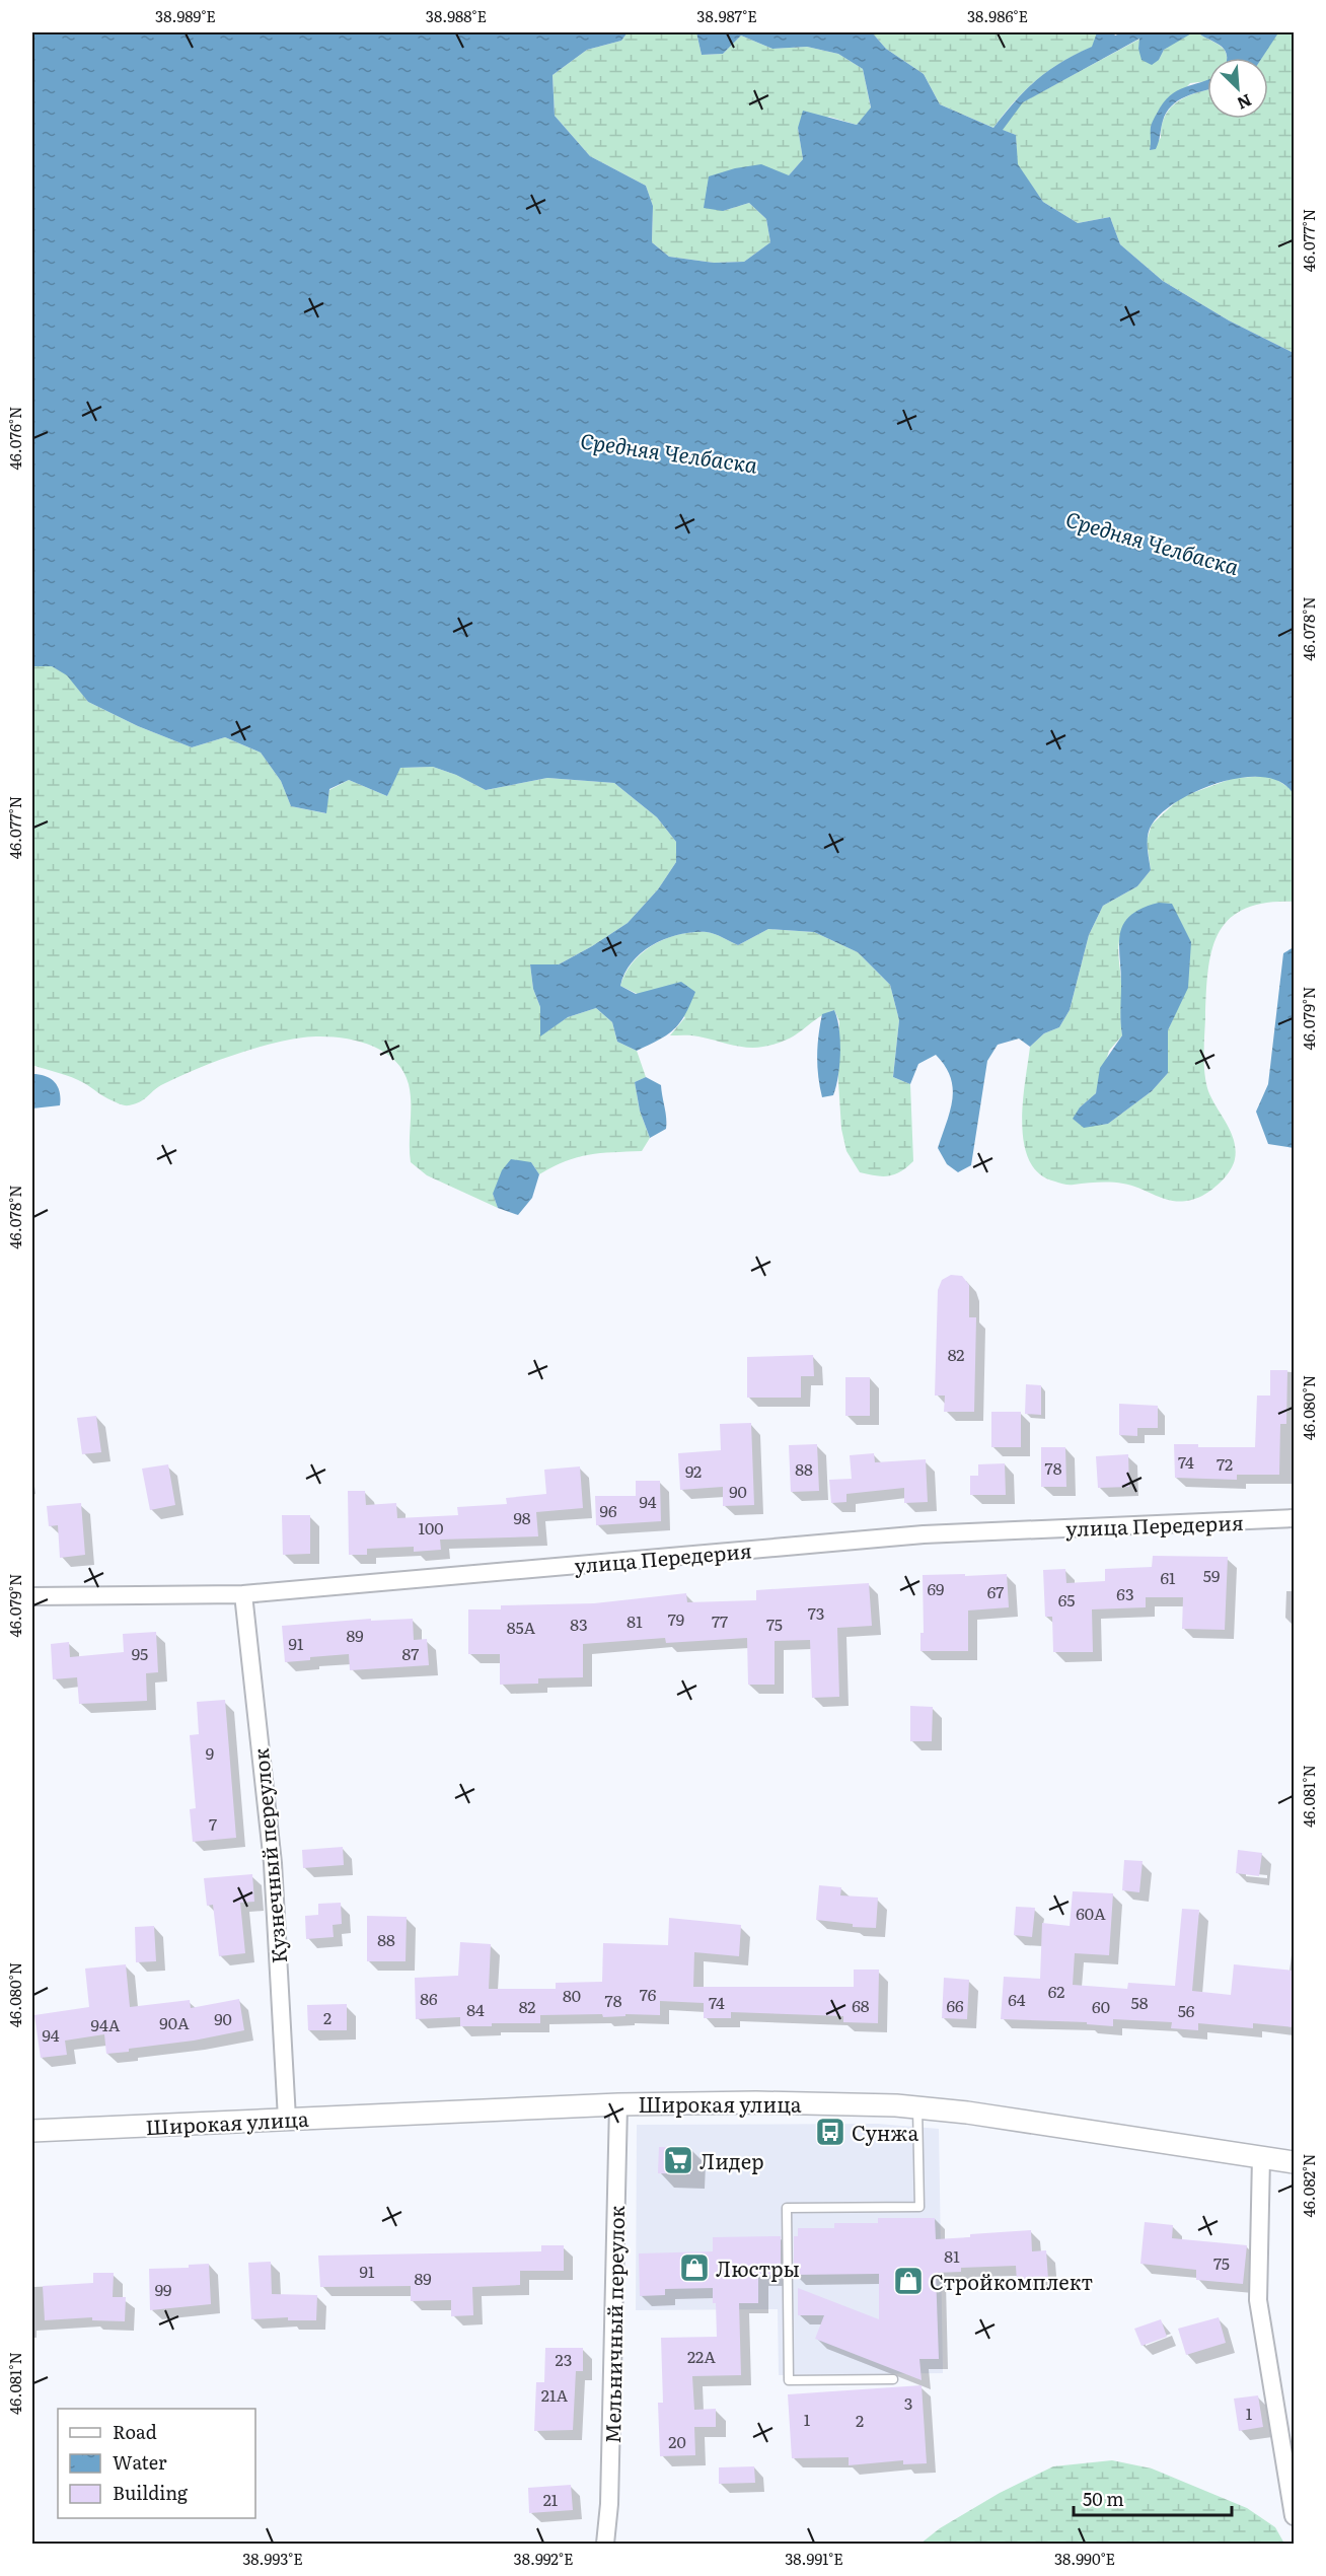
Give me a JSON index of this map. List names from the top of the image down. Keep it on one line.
{"streets":{"street":["улица Передерия","Кузнечный переулок","Широкая улица","Мельничный переулок"]},"crossings":[["улица Передерия","Кузнечный переулок"],["Кузнечный переулок","Широкая улица"],["Широкая улица","Мельничный переулок"]],"water":["Средняя Челбаска"],"places":{"bus stop":["Сунжа"],"supermarket":["Лидер"],"shop":["Люстры","Стройкомплект"]},"house_numbers":["82","74","72","78","88","92","90","94","96","98","100","59","61","69","67","63","65","73","79","81","77","83","75","85А","89","91","95","87","9","7","60А","88","62","76","80","86","64","78","74","58","68","66","82","60","84","56","2","90","90А","94А","94","81","75","91","89","99","22А","23","21А","3","1","1","2","20","21"],"legend":["Road","Water","Building"],"scale_bar":"50 m","north":"bottom right","coordinates":["38.989°E","38.988°E","38.987°E","38.986°E","46.077°N","46.076°N","46.078°N","46.079°N","46.080°N","46.081°N","46.082°N","38.993°E","38.992°E","38.991°E","38.990°E"]}
